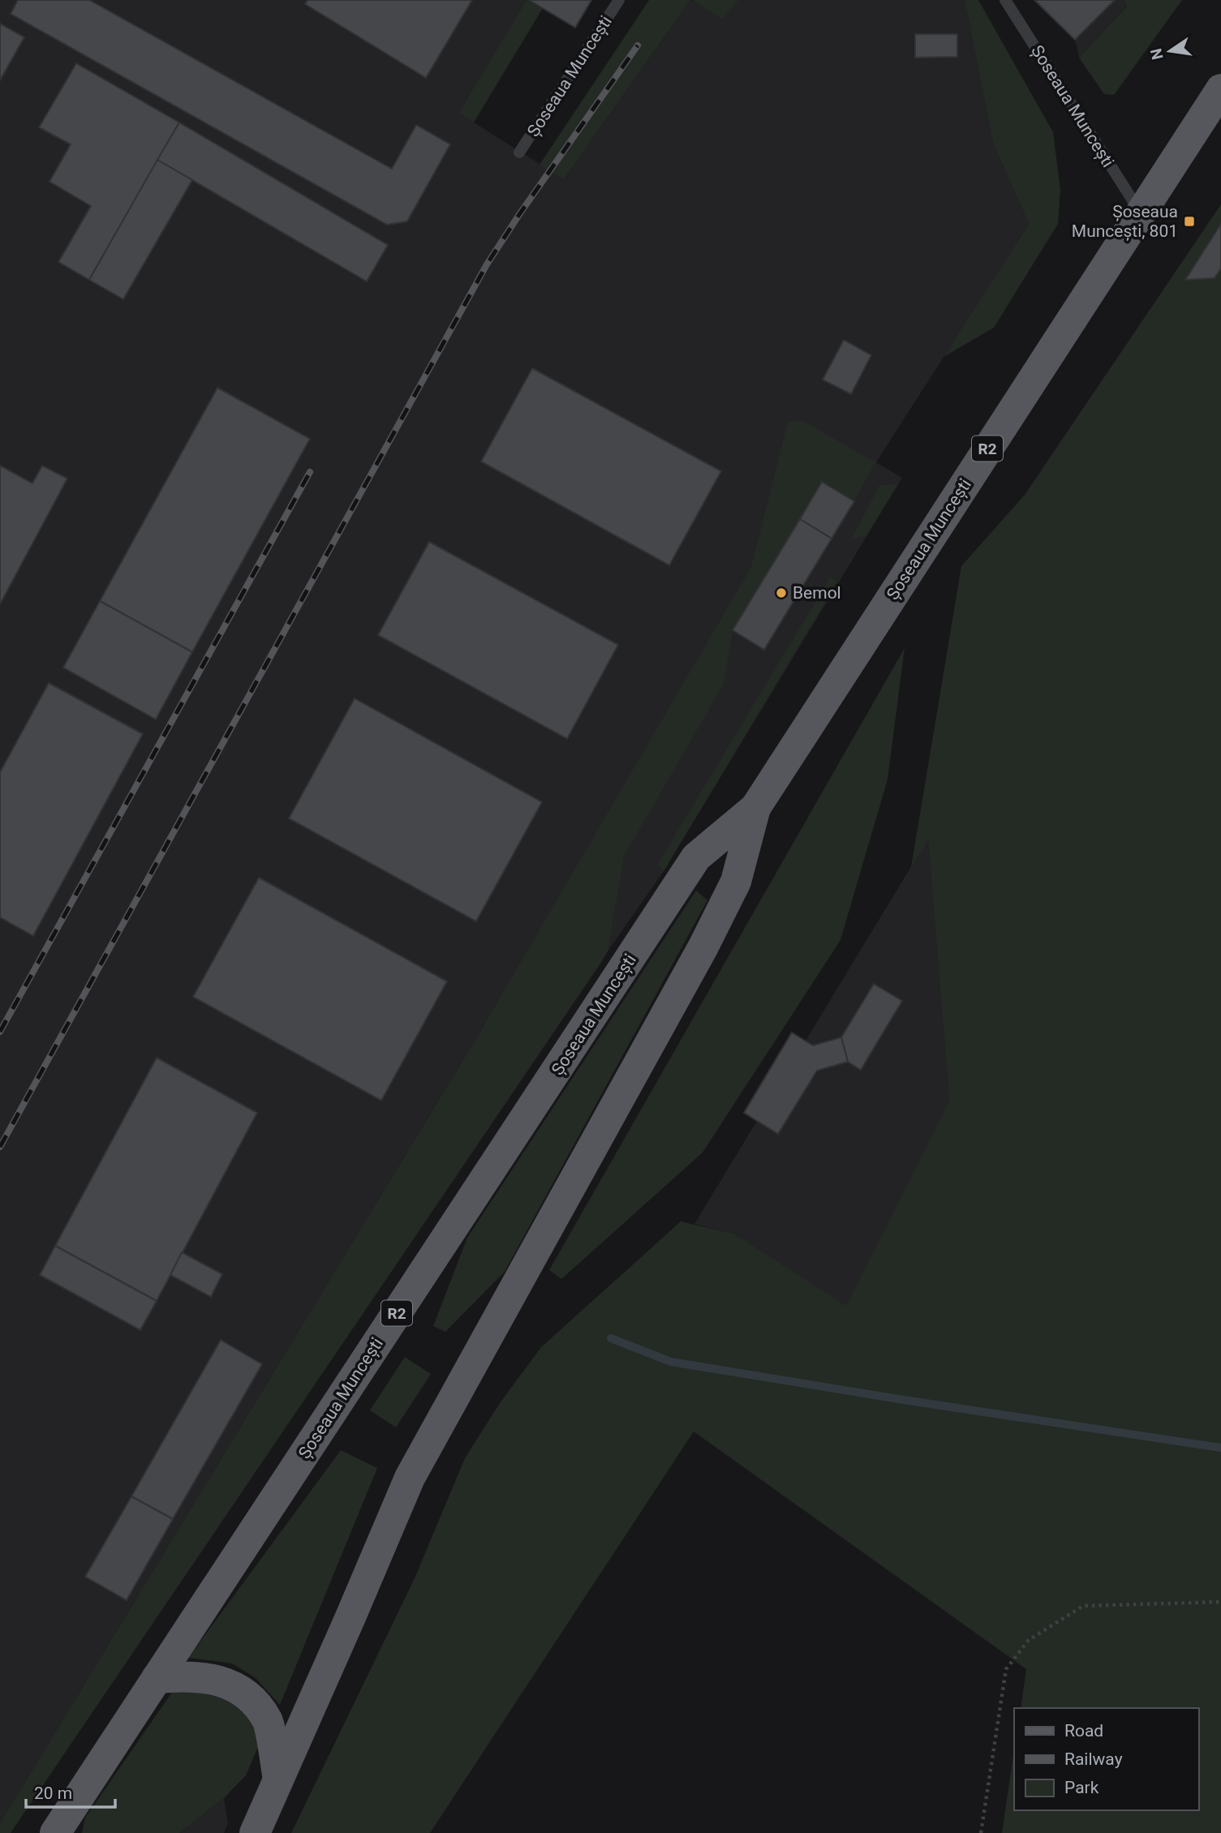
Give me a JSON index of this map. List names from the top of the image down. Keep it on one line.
{"streets":{"main road":["Șoseaua Muncești","R2"]},"places":{"transit":["Șoseaua Muncești, 801"],"other":["Bemol"]},"legend":["Road","Railway","Park"],"scale_bar":"20 m","north":"left"}
